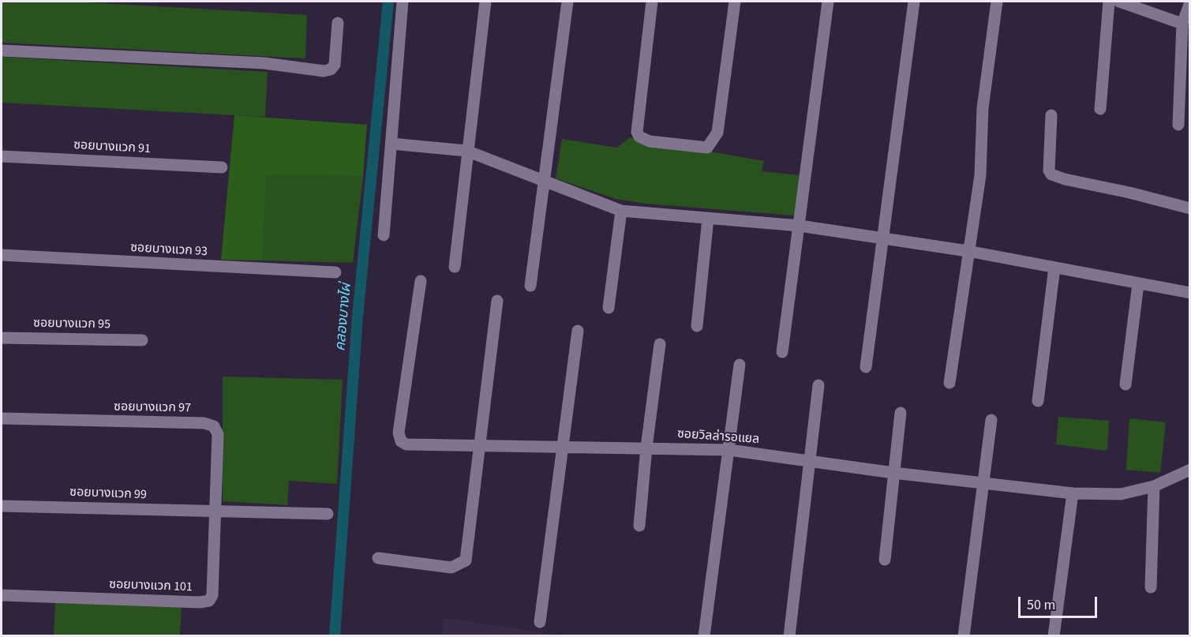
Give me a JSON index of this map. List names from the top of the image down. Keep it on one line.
{"streets":{"street":["ซอยบางแวก 91","ซอยบางแวก 93","ซอยบางแวก 95","ซอยบางแวก 97","ซอยวิลล่ารอแยล","ซอยบางแวก 99","ซอยบางแวก 101"]},"crossings":[["ซอยบางแวก 97","ซอยบางแวก 99"],["ซอยบางแวก 97","ซอยบางแวก 101"],["ซอยบางแวก 99","ซอยบางแวก 101"]],"water":["คลองบางไผ่"],"scale_bar":"50 m"}
